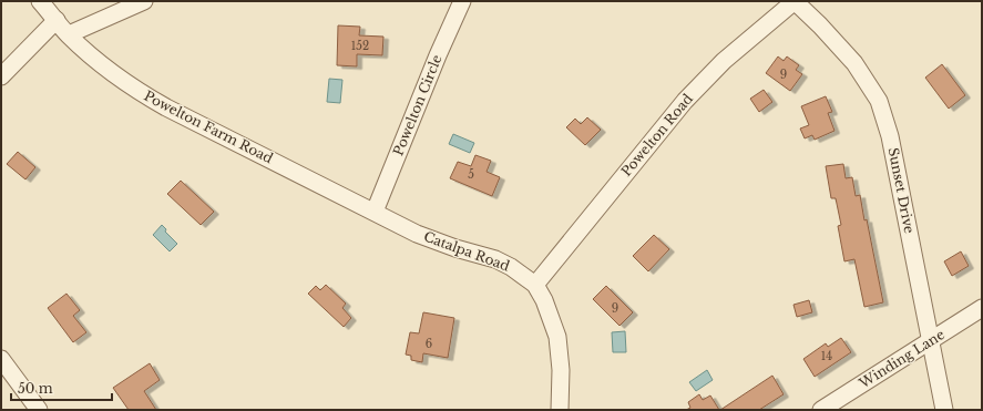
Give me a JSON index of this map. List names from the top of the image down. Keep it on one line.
{"streets":{"street":["Powelton Circle","Powelton Farm Road","Powelton Road","Sunset Drive","Catalpa Road","Winding Lane"]},"crossings":[["Powelton Circle","Powelton Farm Road"],["Powelton Circle","Catalpa Road"],["Powelton Farm Road","Catalpa Road"],["Powelton Road","Sunset Drive"],["Powelton Road","Catalpa Road"],["Sunset Drive","Winding Lane"]],"house_numbers":["152","9","5","9","6","14"],"scale_bar":"50 m"}
